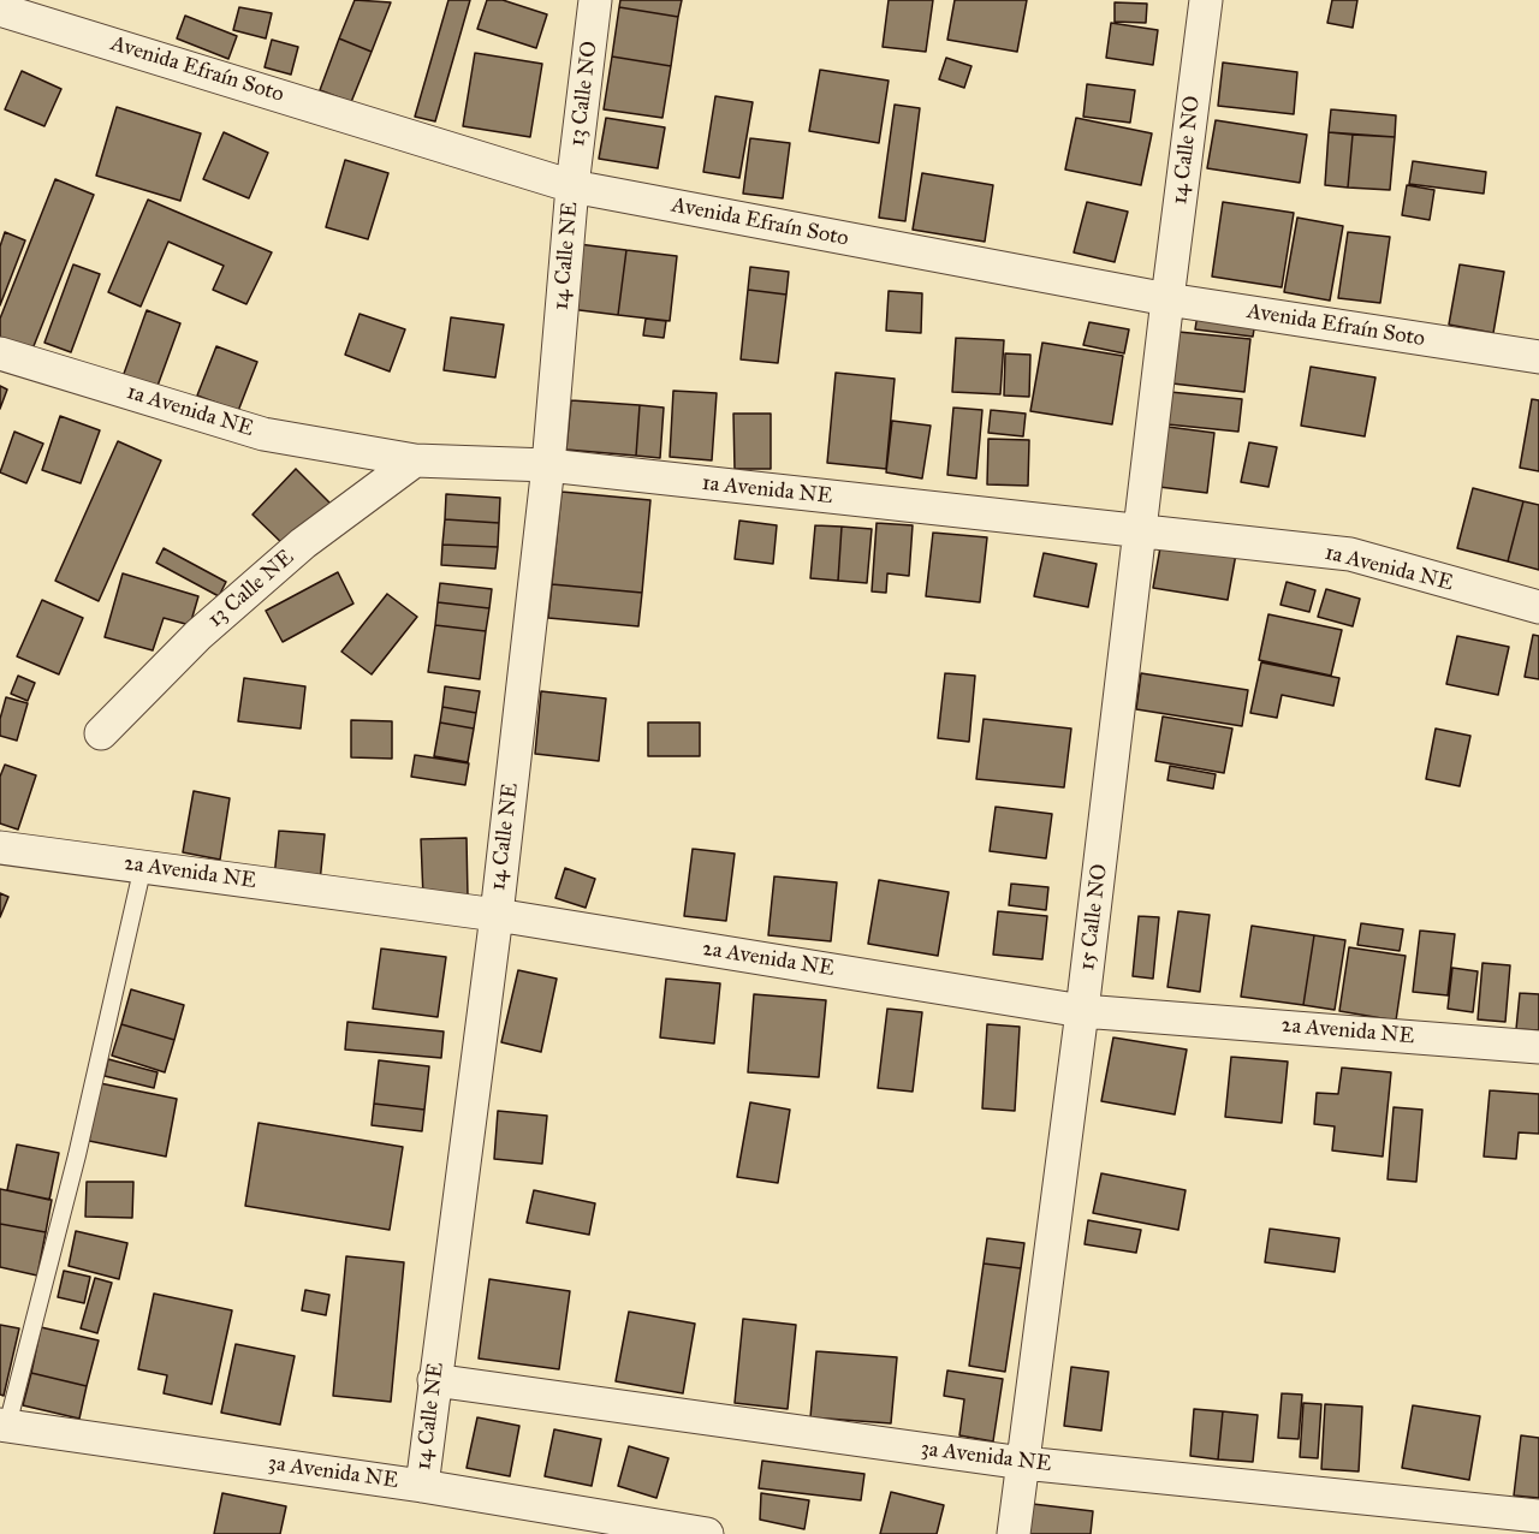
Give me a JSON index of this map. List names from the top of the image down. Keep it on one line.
{"streets":{"street":["Avenida Efraín Soto","13 Calle NO","14 Calle NO","14 Calle NE","1a Avenida NE","13 Calle NE","2a Avenida NE","15 Calle NO","3a Avenida NE"]},"crossings":[["Avenida Efraín Soto","13 Calle NO"],["Avenida Efraín Soto","14 Calle NO"],["Avenida Efraín Soto","14 Calle NE"],["Avenida Efraín Soto","15 Calle NO"],["13 Calle NO","14 Calle NE"],["14 Calle NO","15 Calle NO"],["14 Calle NE","1a Avenida NE"],["14 Calle NE","2a Avenida NE"],["14 Calle NE","3a Avenida NE"],["1a Avenida NE","13 Calle NE"],["1a Avenida NE","15 Calle NO"],["2a Avenida NE","15 Calle NO"],["15 Calle NO","3a Avenida NE"]]}
